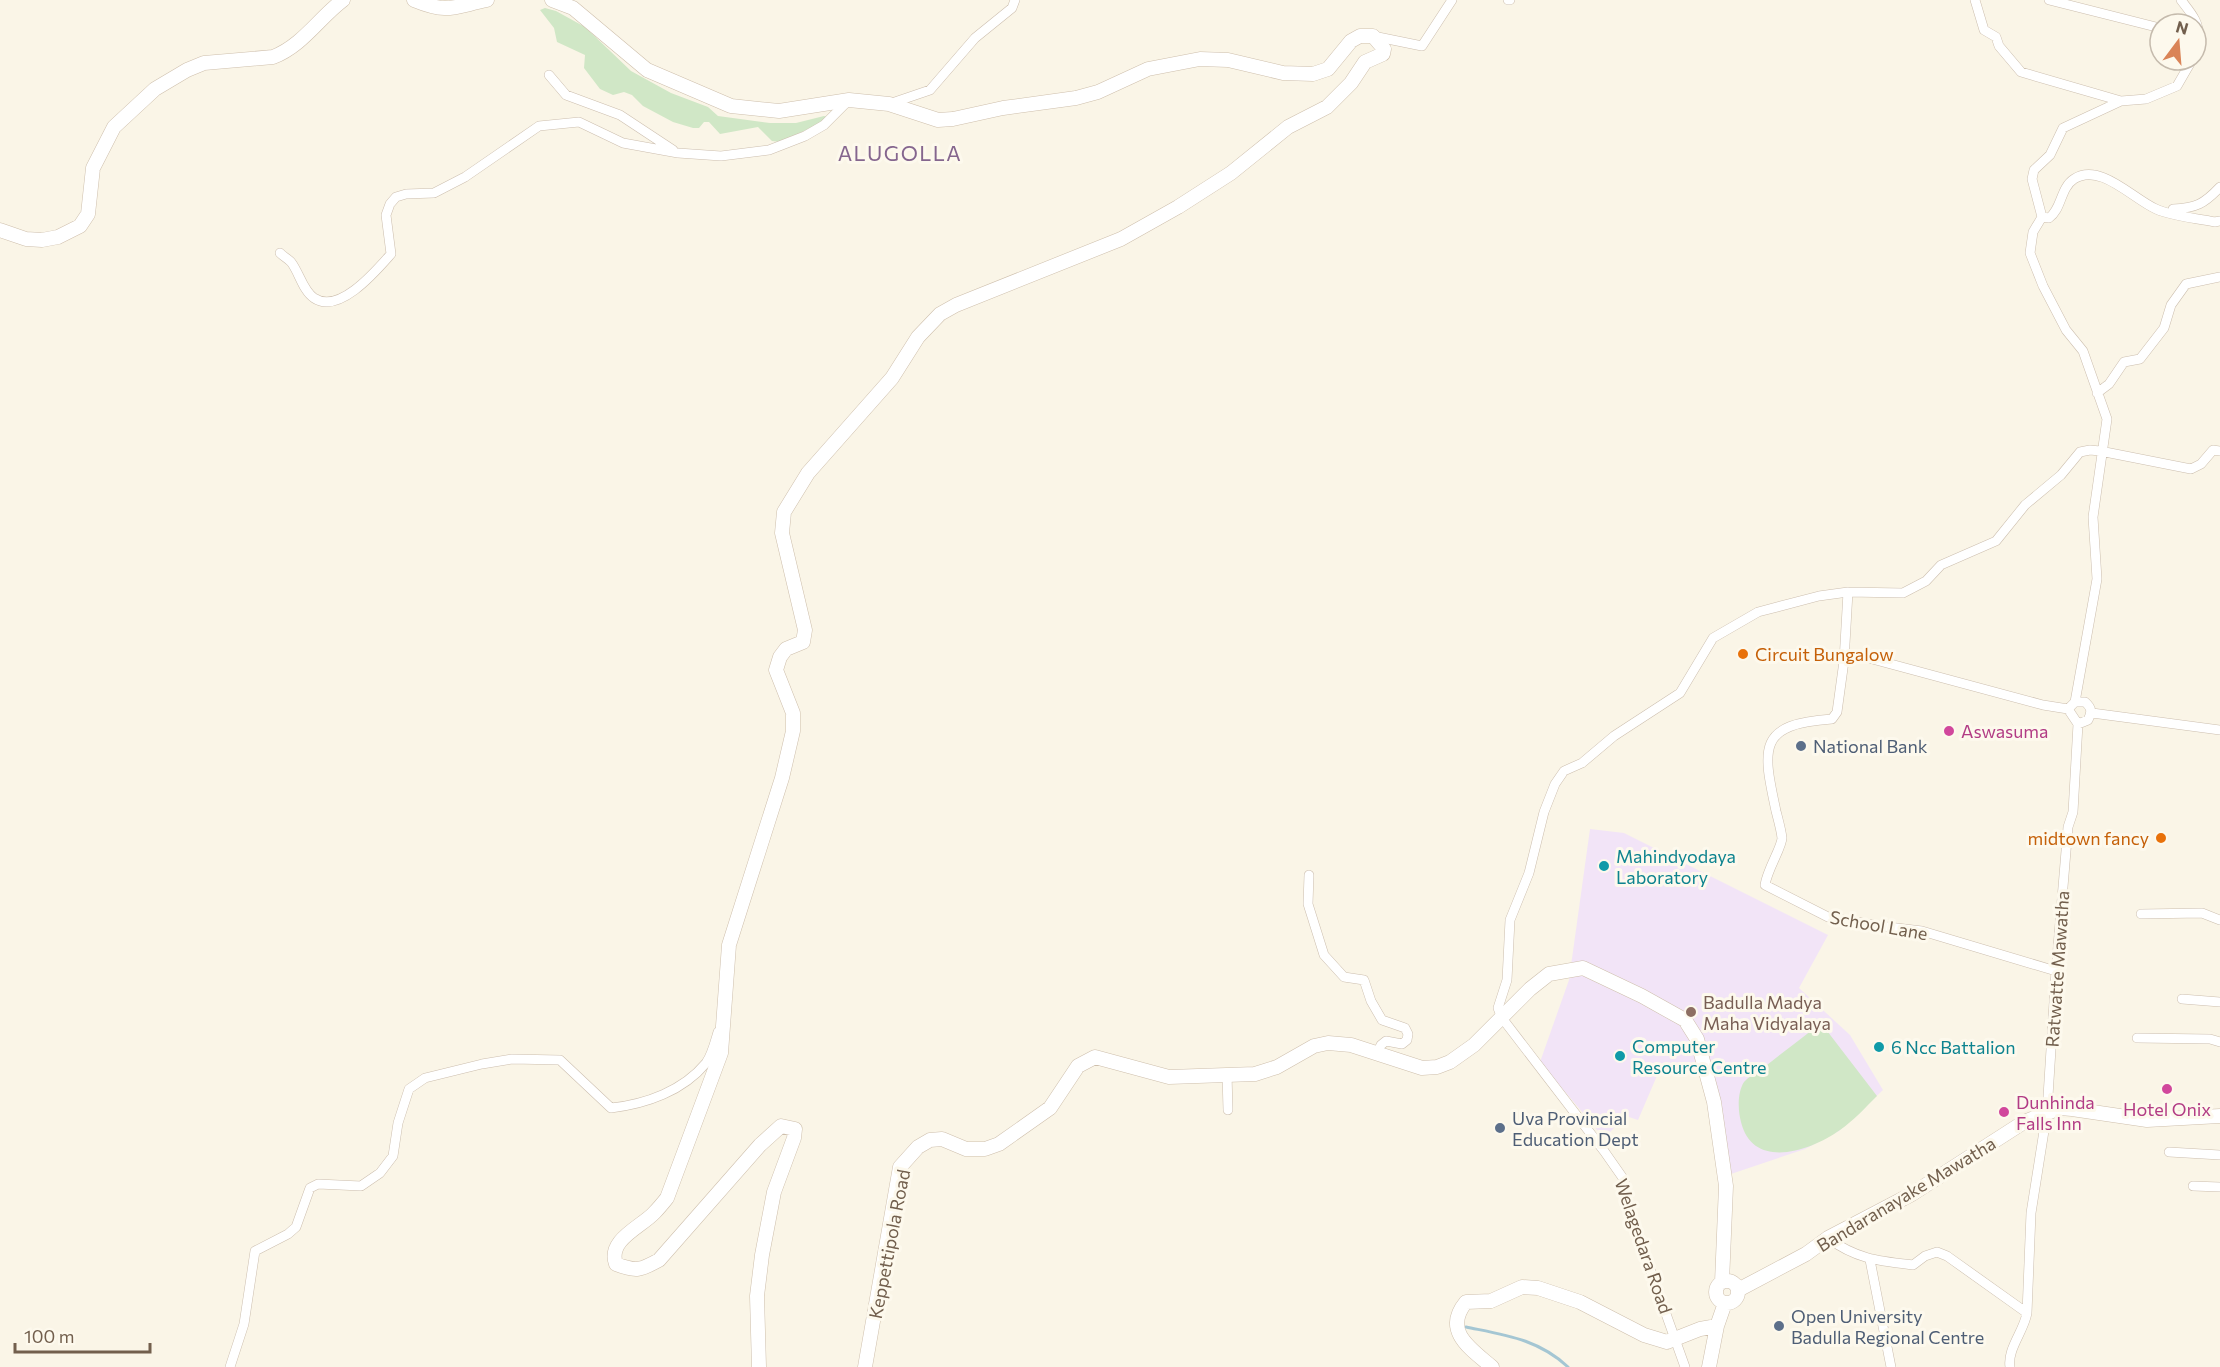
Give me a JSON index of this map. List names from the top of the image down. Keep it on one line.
{"streets":{"main road":["Bandaranayake Mawatha","Keppettipola Road"],"street":["School Lane","Ratwatte Mawatha","Welagedara Road"]},"crossings":[["School Lane","Ratwatte Mawatha"],["Ratwatte Mawatha","Bandaranayake Mawatha"],["Bandaranayake Mawatha","Keppettipola Road"],["Keppettipola Road","Welagedara Road"]],"districts":["ALUGOLLA"],"places":["Circuit Bungalow","Aswasuma","National Bank","midtown fancy","Mahindyodaya Laboratory","Badulla Madya Maha Vidyalaya","6 Ncc Battalion","Computer Resource Centre","Hotel Onix","Dunhinda Falls Inn","Uva Provincial Education Dept","Open University Badulla Regional Centre"],"scale_bar":"100 m","north":"top"}
